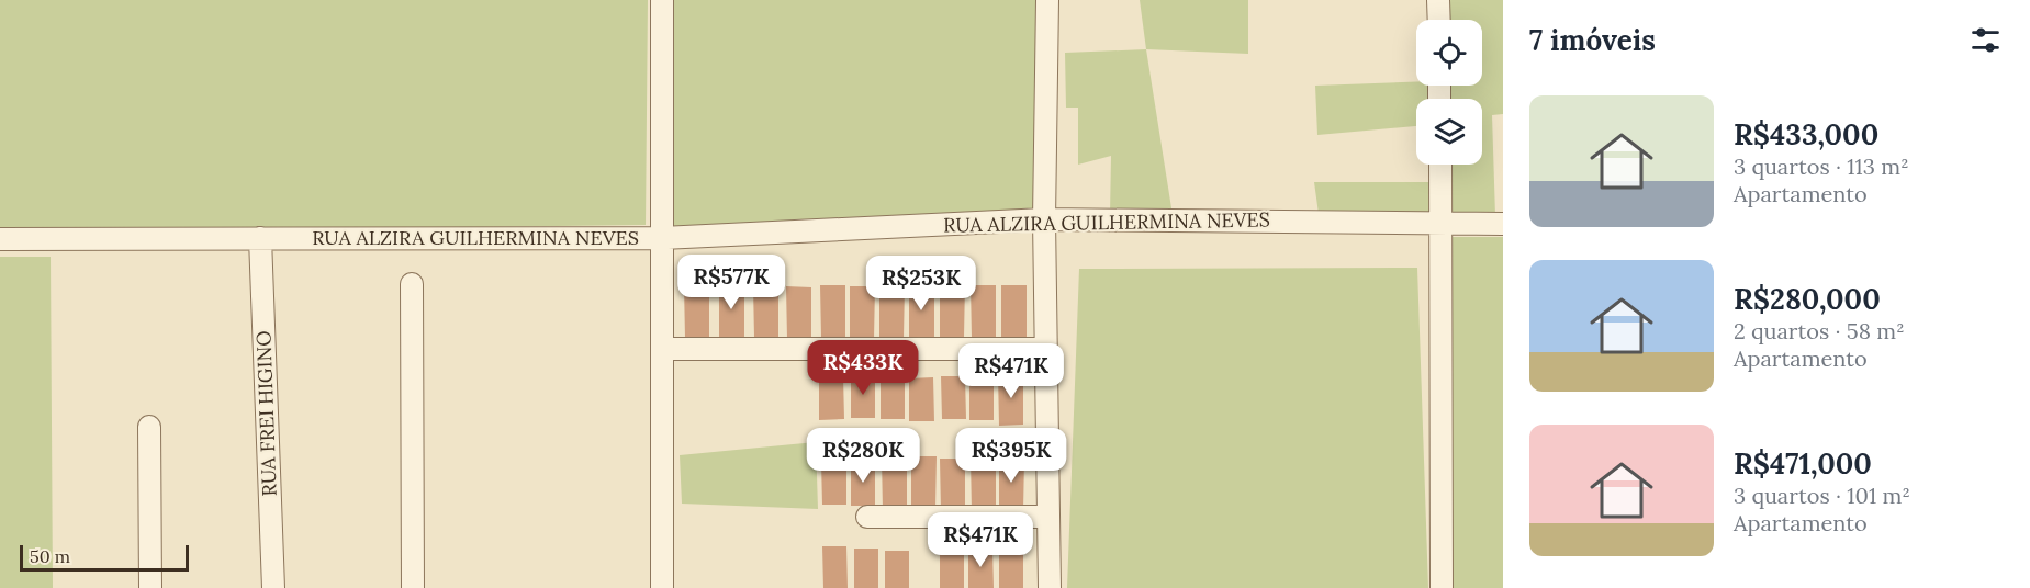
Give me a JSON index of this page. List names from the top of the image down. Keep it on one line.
{"streets":{"street":["RUA ALZIRA GUILHERMINA NEVES","RUA FREI HIGINO"]},"crossings":[["RUA ALZIRA GUILHERMINA NEVES","RUA FREI HIGINO"]],"scale_bar":"50 m","page":{"heading":"7 imóveis","list":[{"name":"R$433,000","note":"3 quartos · 113 m² · Apartamento"},{"name":"R$280,000","note":"2 quartos · 58 m² · Apartamento"},{"name":"R$471,000","note":"3 quartos · 101 m² · Apartamento"}],"price":["R$577K","R$253K","R$433K","R$471K","R$280K","R$395K","R$471K"],"scale":"50 m"}}
